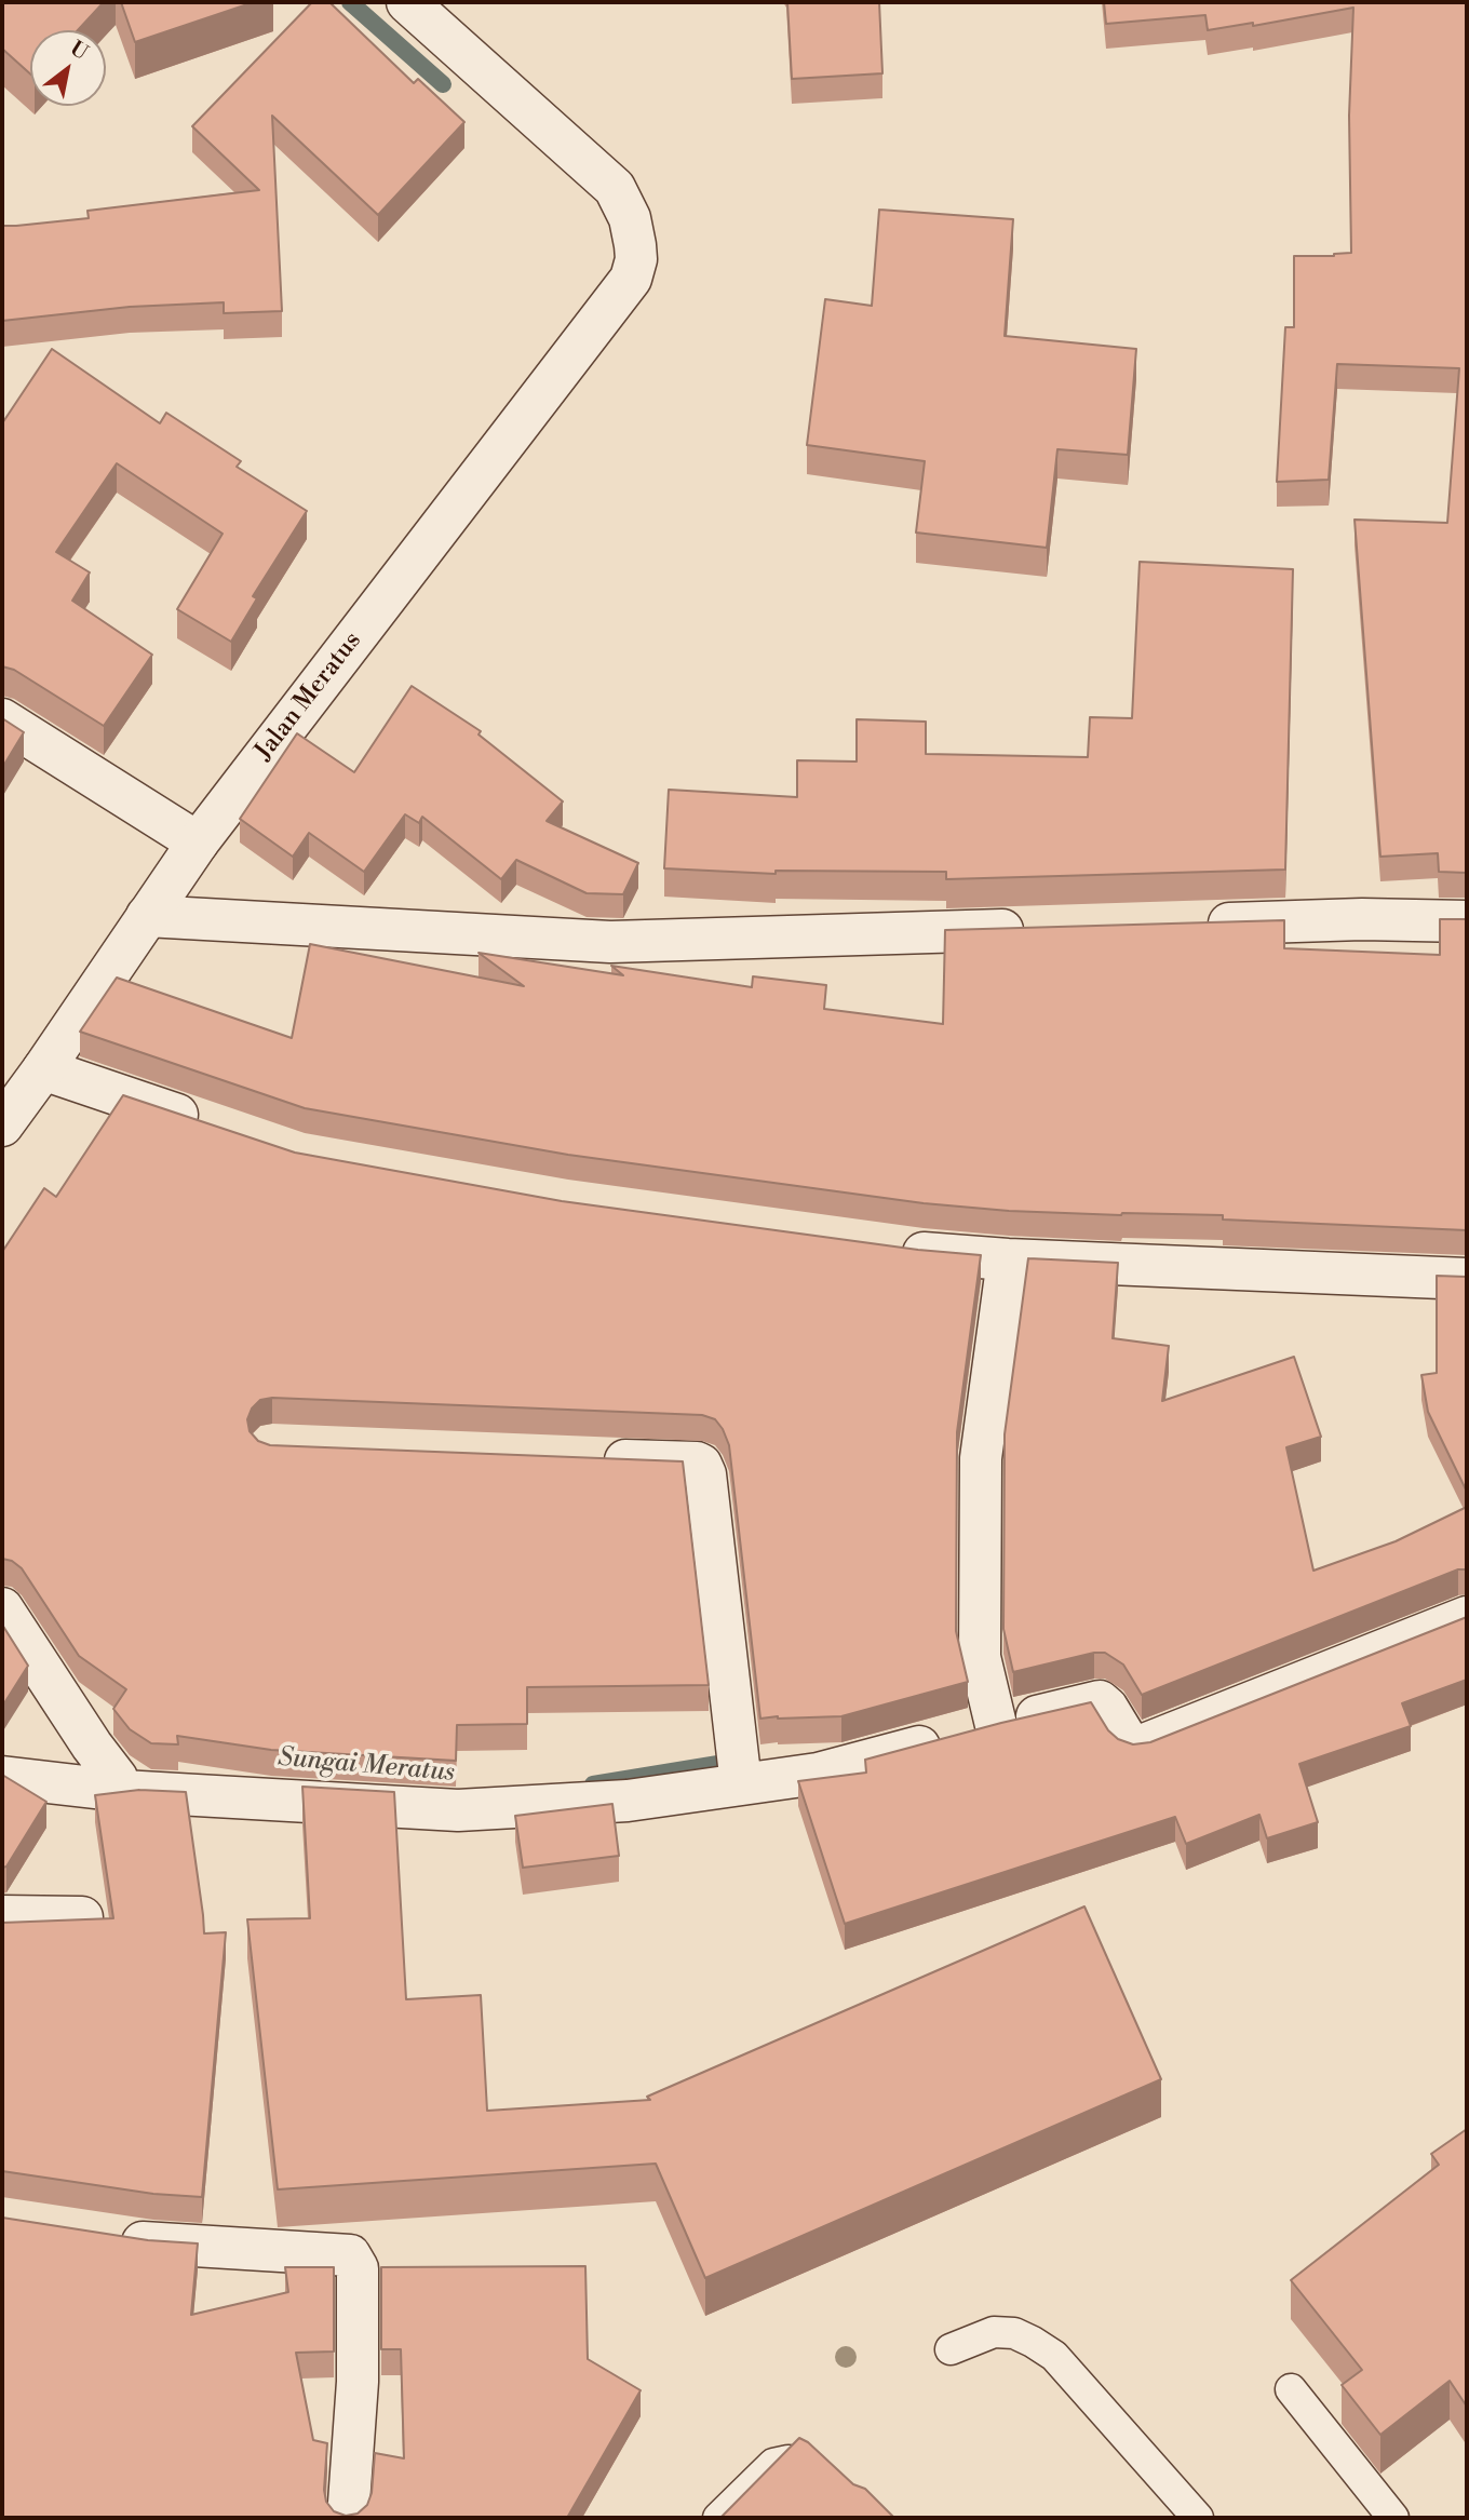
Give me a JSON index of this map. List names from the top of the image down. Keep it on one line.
{"streets":{"street":["Jalan Meratus"]},"water":["Sungai Meratus"],"north":"top right"}
